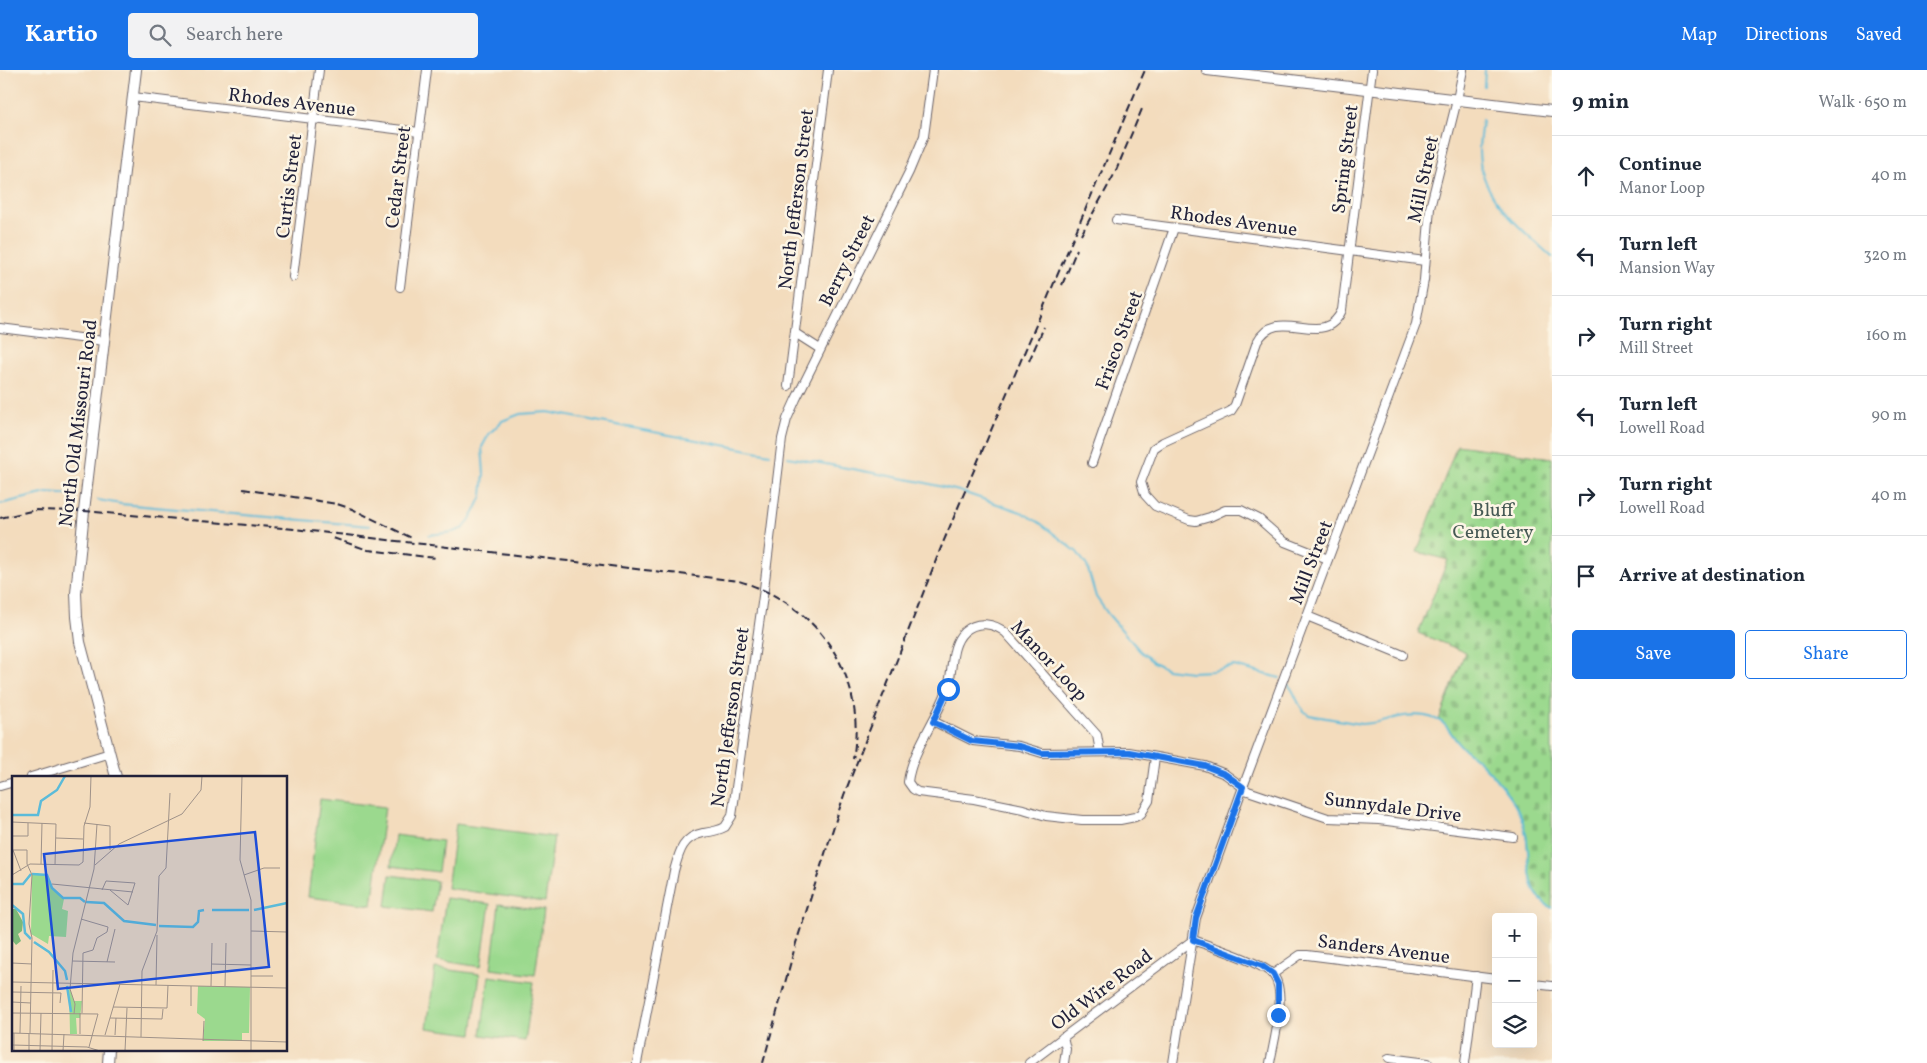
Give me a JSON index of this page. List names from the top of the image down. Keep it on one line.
{"streets":{"main road":["North Old Missouri Road"],"street":["Rhodes Avenue","Spring Street","Cedar Street","Mill Street","Curtis Street","North Jefferson Street","Berry Street","Frisco Street","Manor Loop","Sunnydale Drive","Sanders Avenue","Old Wire Road"]},"crossings":[["Rhodes Avenue","Spring Street"],["Rhodes Avenue","Cedar Street"],["Rhodes Avenue","Mill Street"],["Rhodes Avenue","Curtis Street"],["Rhodes Avenue","Frisco Street"],["Rhodes Avenue","North Old Missouri Road"],["Mill Street","Sunnydale Drive"],["Mill Street","Old Wire Road"],["North Jefferson Street","Berry Street"],["Manor Loop","Sunnydale Drive"]],"parks":["Bluff Cemetery"],"page":{"header":"Kartio","search":"Search here","nav":["Map","Directions","Saved"],"heading":["9 min","Walk · 650 m"],"list":[["Continue","Manor Loop","40 m"],["Turn left","Mansion Way","320 m"],["Turn right","Mill Street","160 m"],["Turn left","Lowell Road","90 m"],["Turn right","Lowell Road","40 m"],"Arrive at destination"],"buttons":["Save","Share"],"map_buttons":["+","−"]}}
